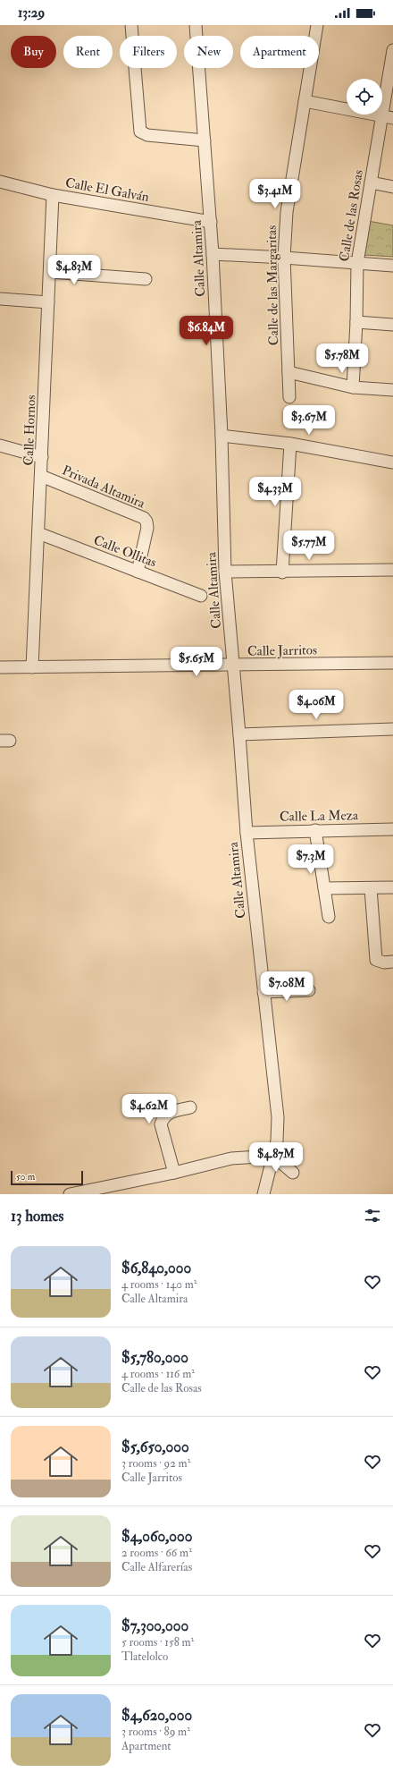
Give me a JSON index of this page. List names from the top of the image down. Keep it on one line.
{"streets":{"street":["Calle El Galván","Calle de las Rosas","Calle Altamira","Calle de las Margaritas","Calle Hornos","Privada Altamira","Calle Ollitas","Calle Jarritos","Calle La Meza"]},"crossings":[["Calle El Galván","Calle Altamira"],["Calle El Galván","Calle Hornos"],["Calle Altamira","Calle Jarritos"],["Calle Altamira","Calle La Meza"],["Calle Hornos","Privada Altamira"],["Calle Hornos","Calle Ollitas"],["Calle Hornos","Calle Jarritos"],["Privada Altamira","Calle Ollitas"]],"scale_bar":"50 m","page":{"status":"13:29","chip":["Buy","Rent","Filters","New","Apartment"],"price":["$3.41M","$4.83M","$6.84M","$5.78M","$3.67M","$4.33M","$5.77M","$5.65M","$4.06M","$7.3M","$7.08M","$4.62M","$4.87M"],"scale":"50 m","heading":"13 homes","list":[{"name":"$6,840,000","note":"4 rooms · 140 m² · Calle Altamira"},{"name":"$5,780,000","note":"4 rooms · 116 m² · Calle de las Rosas"},{"name":"$5,650,000","note":"3 rooms · 92 m² · Calle Jarritos"},{"name":"$4,060,000","note":"2 rooms · 66 m² · Calle Alfarerías"},{"name":"$7,300,000","note":"5 rooms · 158 m² · Tlatelolco"},{"name":"$4,620,000","note":"3 rooms · 89 m² · Apartment"}]}}
